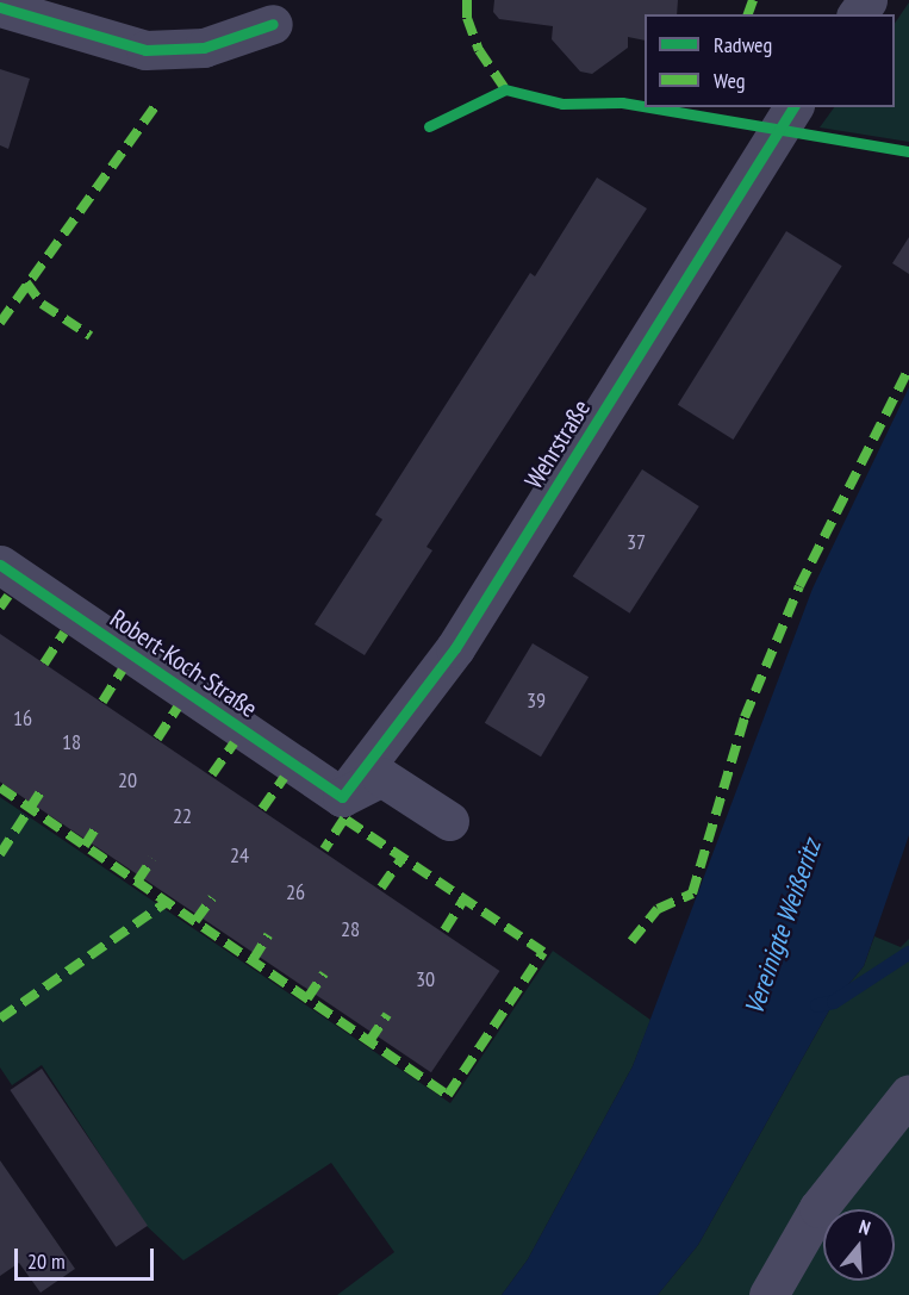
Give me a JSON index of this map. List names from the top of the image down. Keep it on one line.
{"streets":{"street":["Wehrstraße","Robert-Koch-Straße"]},"crossings":[["Wehrstraße","Robert-Koch-Straße"]],"water":["Vereinigte Weißeritz"],"house_numbers":["37","39","16","18","20","22","24","26","28","30"],"legend":["Radweg","Weg"],"scale_bar":"20 m","north":"top"}
